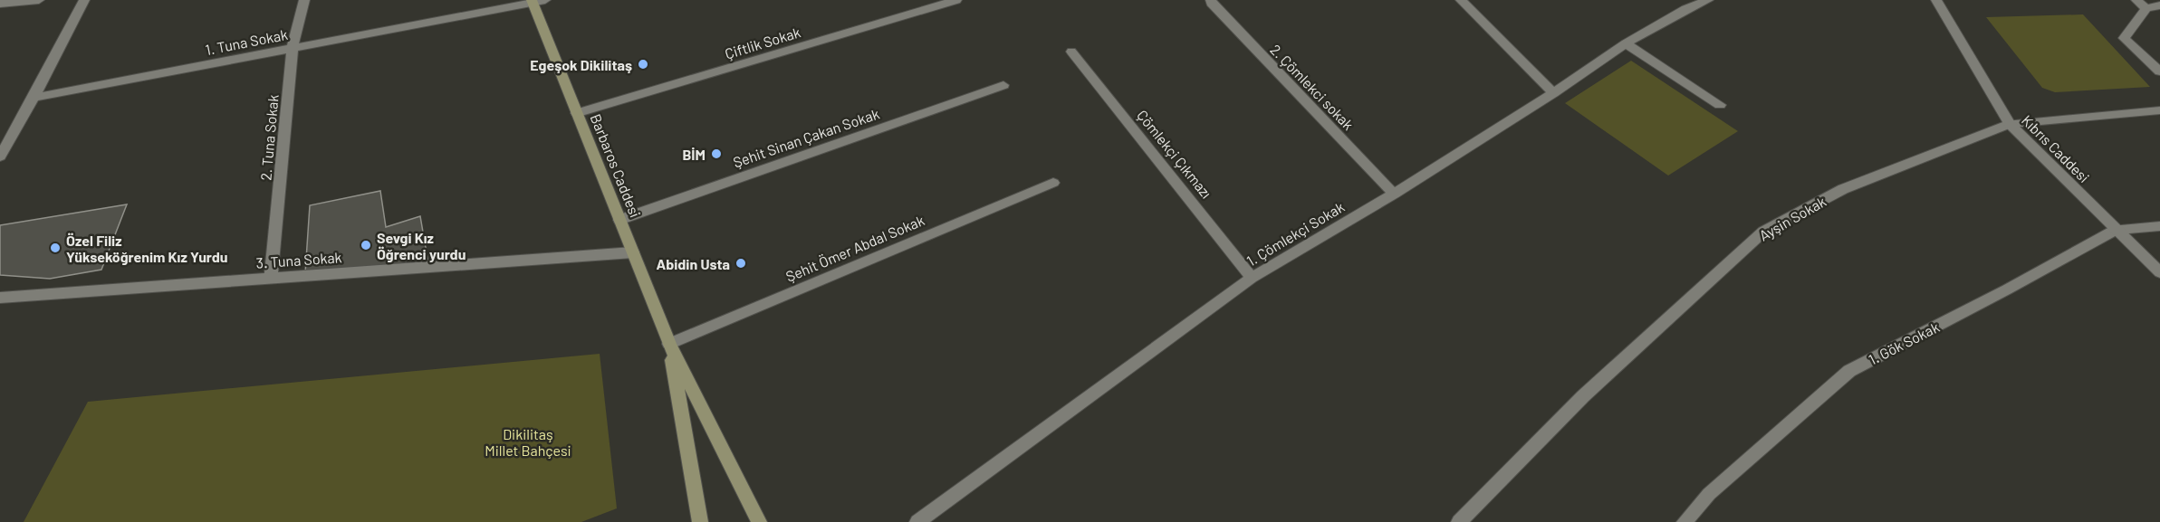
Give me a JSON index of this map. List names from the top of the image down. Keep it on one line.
{"streets":{"main road":["Barbaros Caddesi"],"street":["1. Tuna Sokak","Çiftlik Sokak","2. Çömlekci sokak","2. Tuna Sokak","Şehit Sinan Çakan Sokak","Kıbrıs Caddesi","Çömlekçi Çıkmazı","Ayşin Sokak","1. Çömlekçi Sokak","Şehit Ömer Abdal Sokak","3. Tuna Sokak","1. Gök Sokak"]},"crossings":[["1. Tuna Sokak","2. Tuna Sokak"],["1. Tuna Sokak","Barbaros Caddesi"],["Çiftlik Sokak","Barbaros Caddesi"],["2. Çömlekci sokak","1. Çömlekçi Sokak"],["2. Tuna Sokak","3. Tuna Sokak"],["Şehit Sinan Çakan Sokak","Barbaros Caddesi"],["Kıbrıs Caddesi","Ayşin Sokak"],["Kıbrıs Caddesi","1. Gök Sokak"],["Çömlekçi Çıkmazı","1. Çömlekçi Sokak"],["Barbaros Caddesi","Şehit Ömer Abdal Sokak"],["Barbaros Caddesi","3. Tuna Sokak"]],"parks":["Dikilitaş Millet Bahçesi"],"places":["Egeşok Dikilitaş","BİM","Sevgi Kız Öğrenci yurdu","Özel Filiz Yükseköğrenim Kız Yurdu","Abidin Usta"]}
